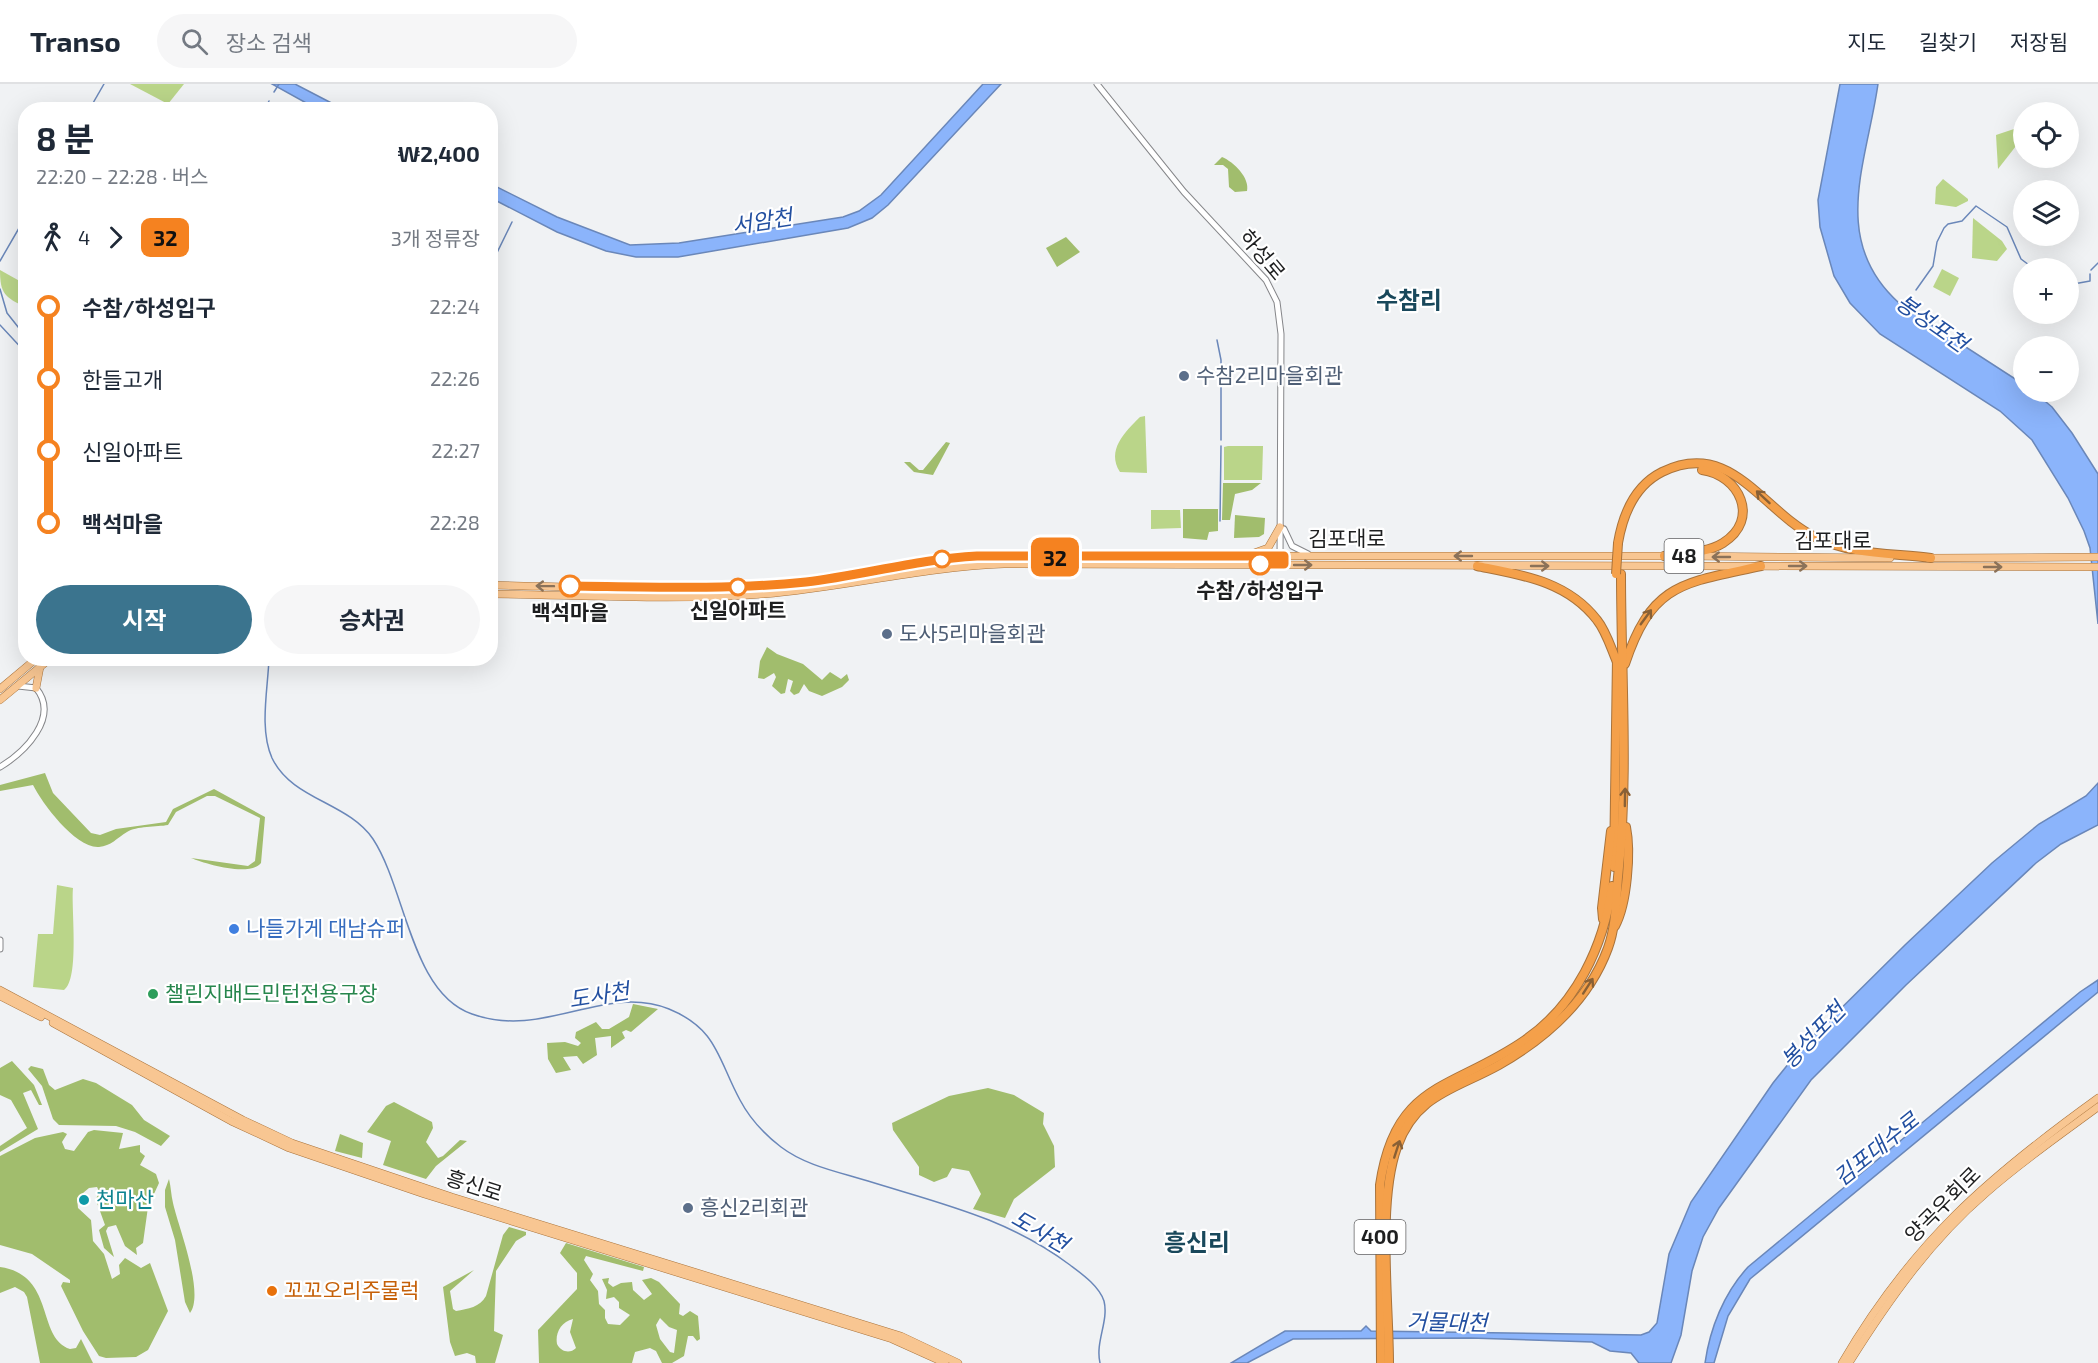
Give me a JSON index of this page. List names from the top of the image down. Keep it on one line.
{"streets":{"highway":["400"],"main road":["김포대로","48","흥신로","양곡우회로"],"street":["하성로"]},"crossings":[["하성로","김포대로"]],"districts":["수참리","흥신리"],"water":["서암천","봉성포천","도사천","김포대수로","거물대천"],"places":["수참2리마을회관","수참/하성입구","백석마을","신일아파트","도사5리마을회관","나들가게 대남슈퍼","챌린지배드민턴전용구장","천마산","흥신2리회관","꼬꼬오리주물럭"],"lines":["bus line 32"],"page":{"header":"Transo","search":"장소 검색","nav":["지도","길찾기","저장됨"],"on_map":"32","map_buttons":["+","−"],"heading":["8 분","22:20 – 22:28 · 버스","₩2,400"],"legs":["4","32","3개 정류장"],"list":[{"name":"수참/하성입구","value":"22:24"},{"name":"한들고개","value":"22:26"},{"name":"신일아파트","value":"22:27"},{"name":"백석마을","value":"22:28"}],"buttons":["시작","승차권"]}}
